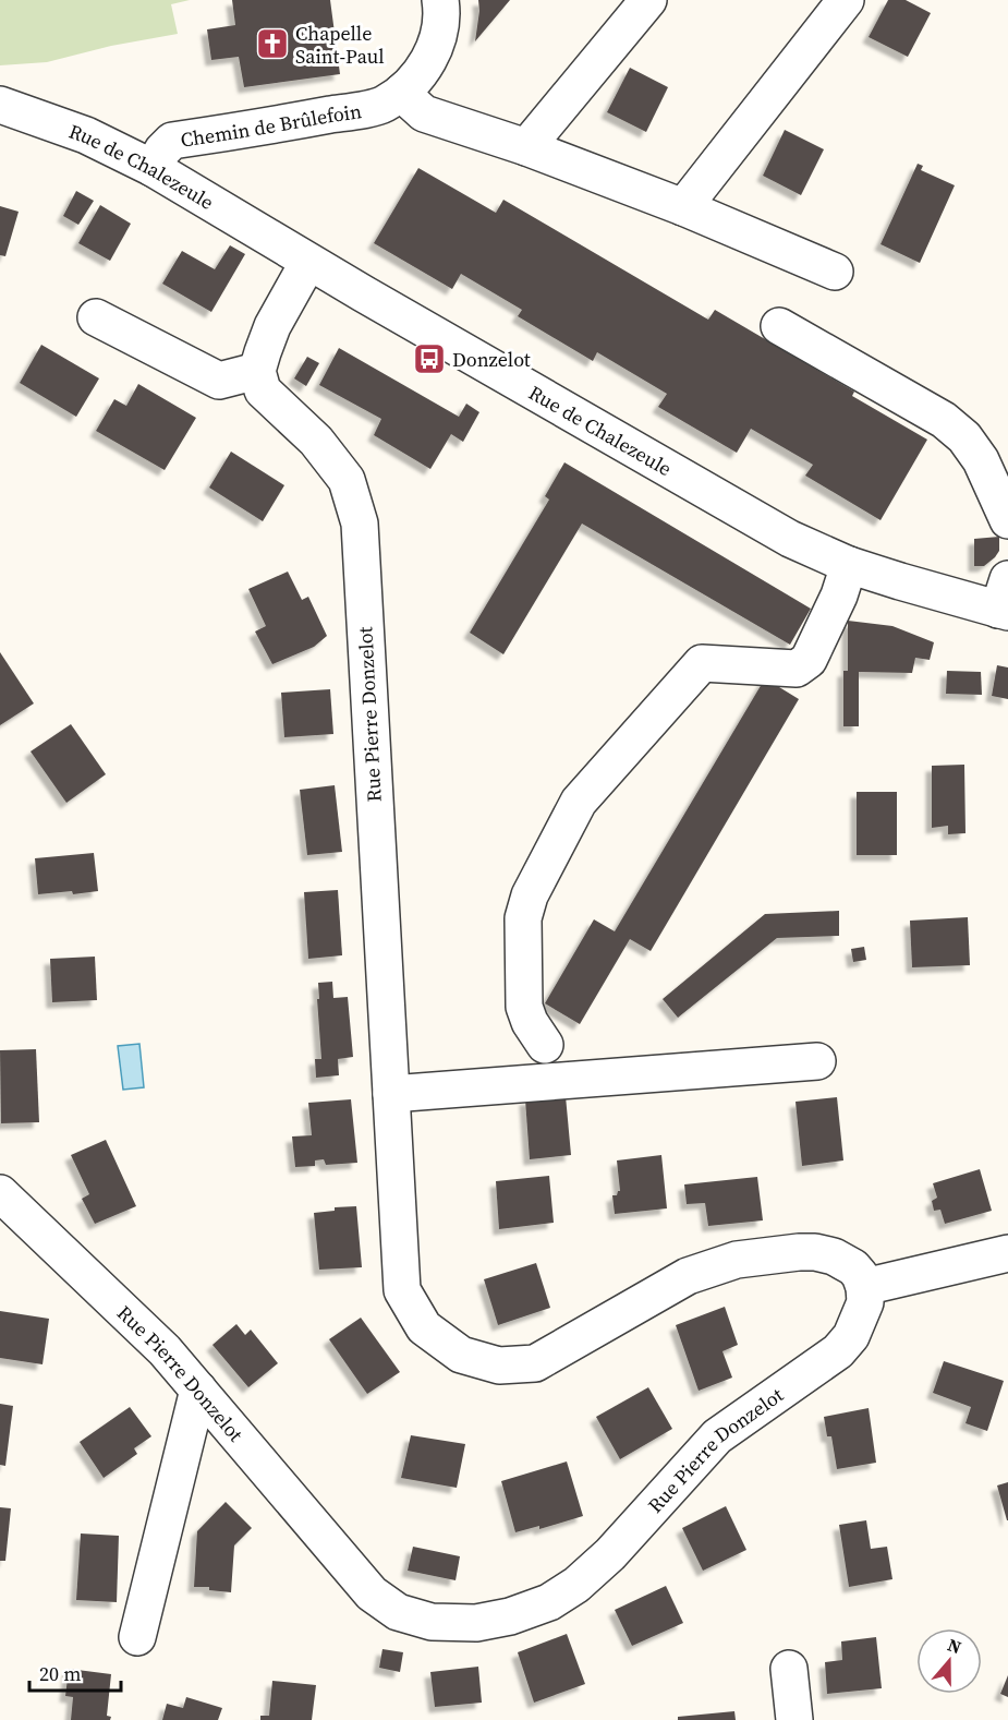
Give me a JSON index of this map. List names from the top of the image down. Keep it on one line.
{"streets":{"street":["Chemin de Brûlefoin","Rue de Chalezeule","Rue Pierre Donzelot"]},"crossings":[["Chemin de Brûlefoin","Rue de Chalezeule"]],"places":{"church":["Chapelle Saint-Paul"],"bus stop":["Donzelot"]},"scale_bar":"20 m","north":"top"}
